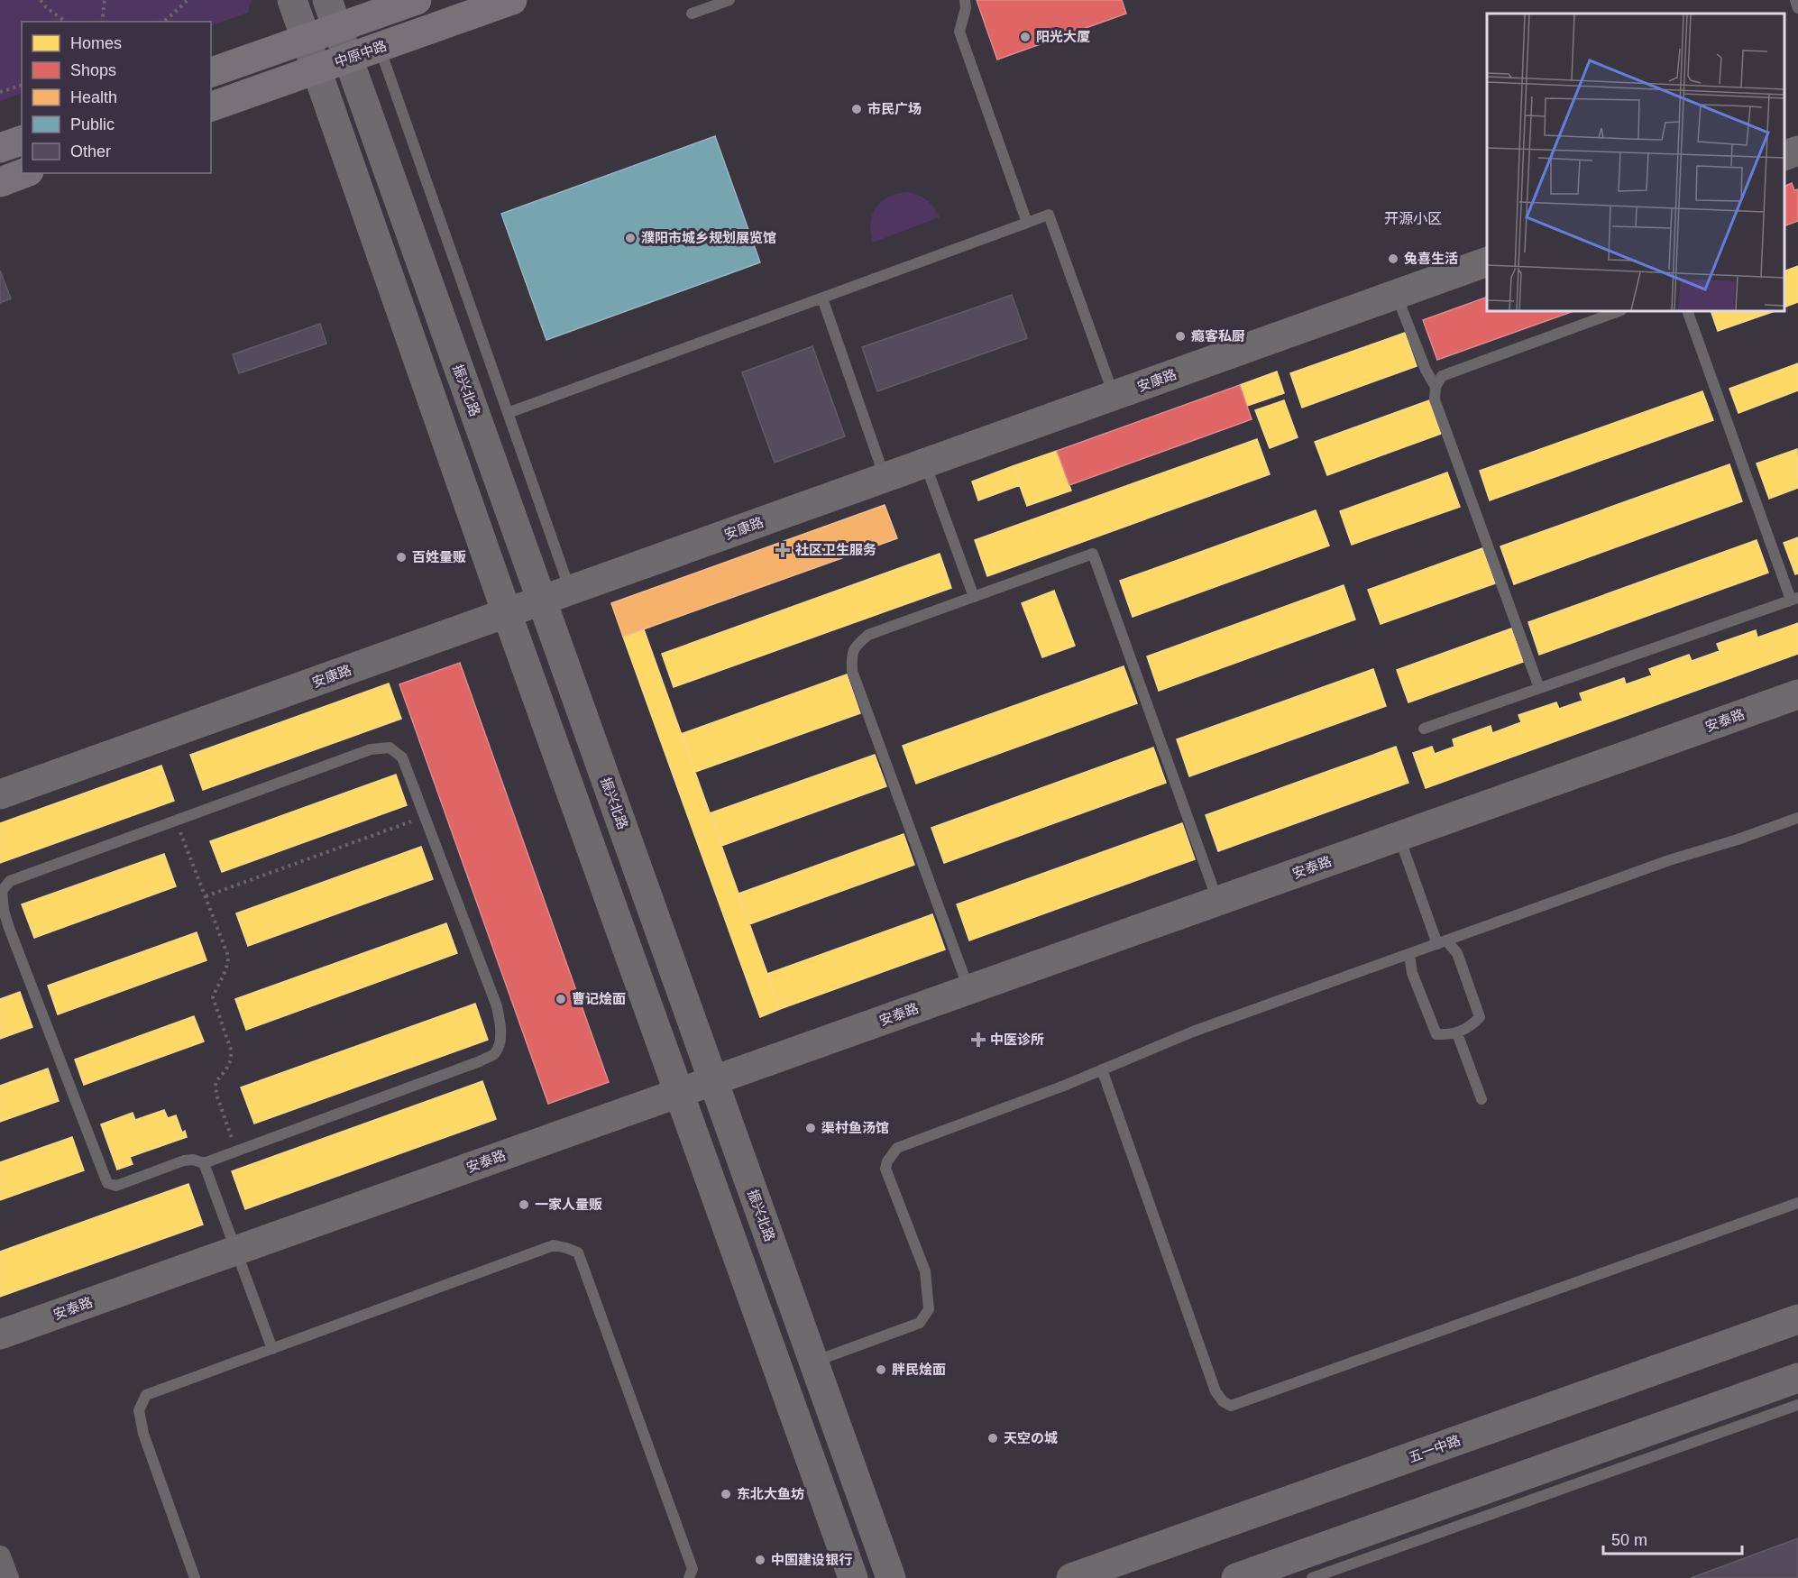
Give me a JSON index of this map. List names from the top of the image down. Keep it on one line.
{"streets":{"main road":["中原中路"],"street":["安康路","振兴北路","安泰路","五一中路"]},"crossings":[["中原中路","振兴北路"],["安康路","振兴北路"],["振兴北路","安泰路"]],"districts":["开源小区"],"places":{"other":["阳光大厦","市民广场","濮阳市城乡规划展览馆","兔喜生活","瘾客私厨","百姓量贩","曹记烩面","渠村鱼汤馆","一家人量贩","胖民烩面","天空の城","东北大鱼坊","中国建设银行"],"health":["社区卫生服务","中医诊所"]},"legend":["Homes","Shops","Health","Public","Other"],"scale_bar":"50 m"}
